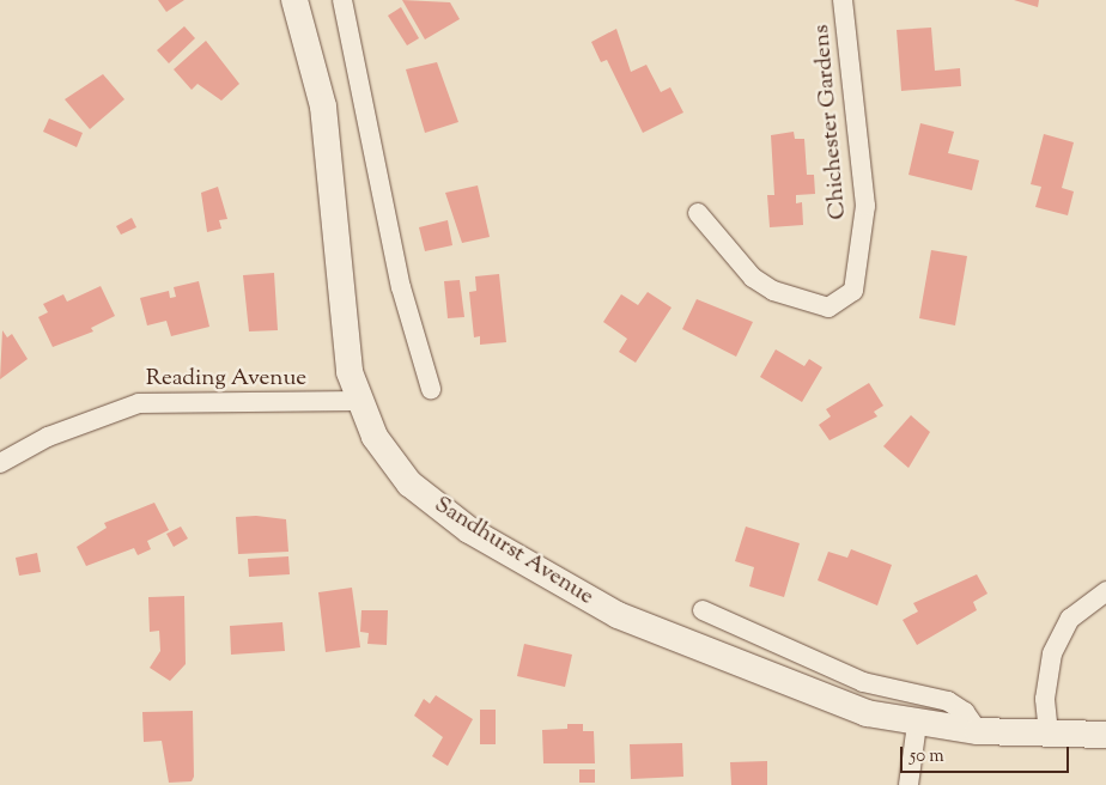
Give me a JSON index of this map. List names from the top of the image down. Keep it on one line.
{"streets":{"street":["Chichester Gardens","Reading Avenue","Sandhurst Avenue"]},"crossings":[["Reading Avenue","Sandhurst Avenue"]],"scale_bar":"50 m"}
